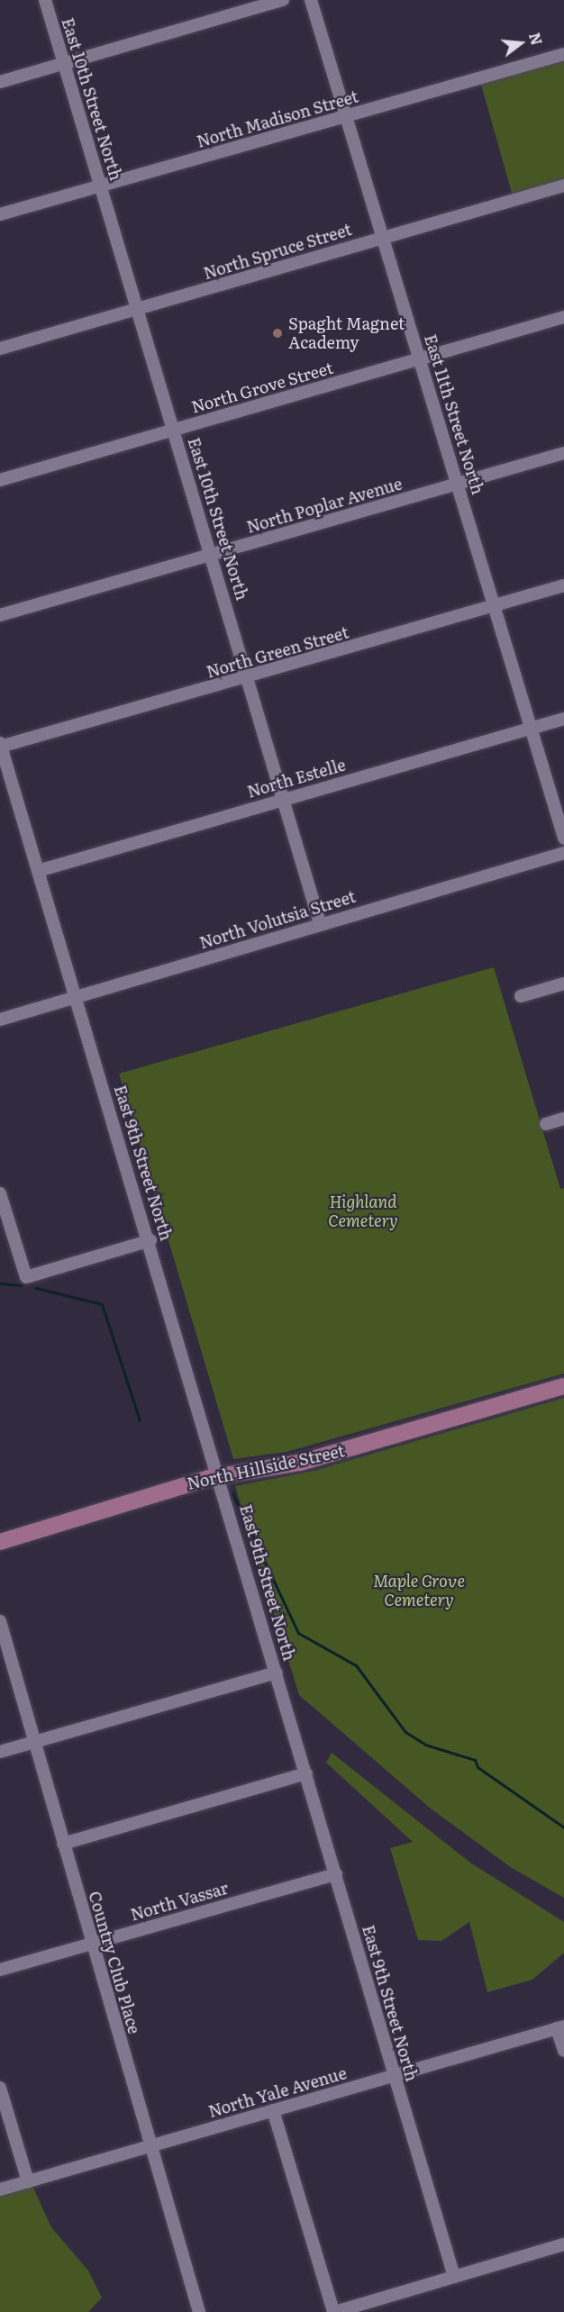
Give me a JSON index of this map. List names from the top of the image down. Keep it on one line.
{"streets":{"main road":["North Hillside Street"],"street":["East 10th Street North","North Madison Street","North Spruce Street","North Grove Street","East 11th Street North","North Poplar Avenue","North Green Street","North Estelle","North Volutsia Street","East 9th Street North","North Vassar","Country Club Place","North Yale Avenue"]},"crossings":[["East 10th Street North","North Madison Street"],["East 10th Street North","North Spruce Street"],["East 10th Street North","North Grove Street"],["East 10th Street North","North Poplar Avenue"],["East 10th Street North","North Green Street"],["East 10th Street North","North Estelle"],["East 10th Street North","North Volutsia Street"],["North Madison Street","East 11th Street North"],["North Spruce Street","East 11th Street North"],["North Grove Street","East 11th Street North"],["East 11th Street North","North Poplar Avenue"],["East 11th Street North","North Green Street"],["East 11th Street North","North Estelle"],["North Green Street","East 9th Street North"],["North Estelle","East 9th Street North"],["North Volutsia Street","East 9th Street North"],["East 9th Street North","North Hillside Street"],["East 9th Street North","North Vassar"],["East 9th Street North","North Yale Avenue"],["North Vassar","Country Club Place"],["Country Club Place","North Yale Avenue"]],"parks":["Highland Cemetery","Maple Grove Cemetery"],"places":["Spaght Magnet Academy"],"north":"right"}
